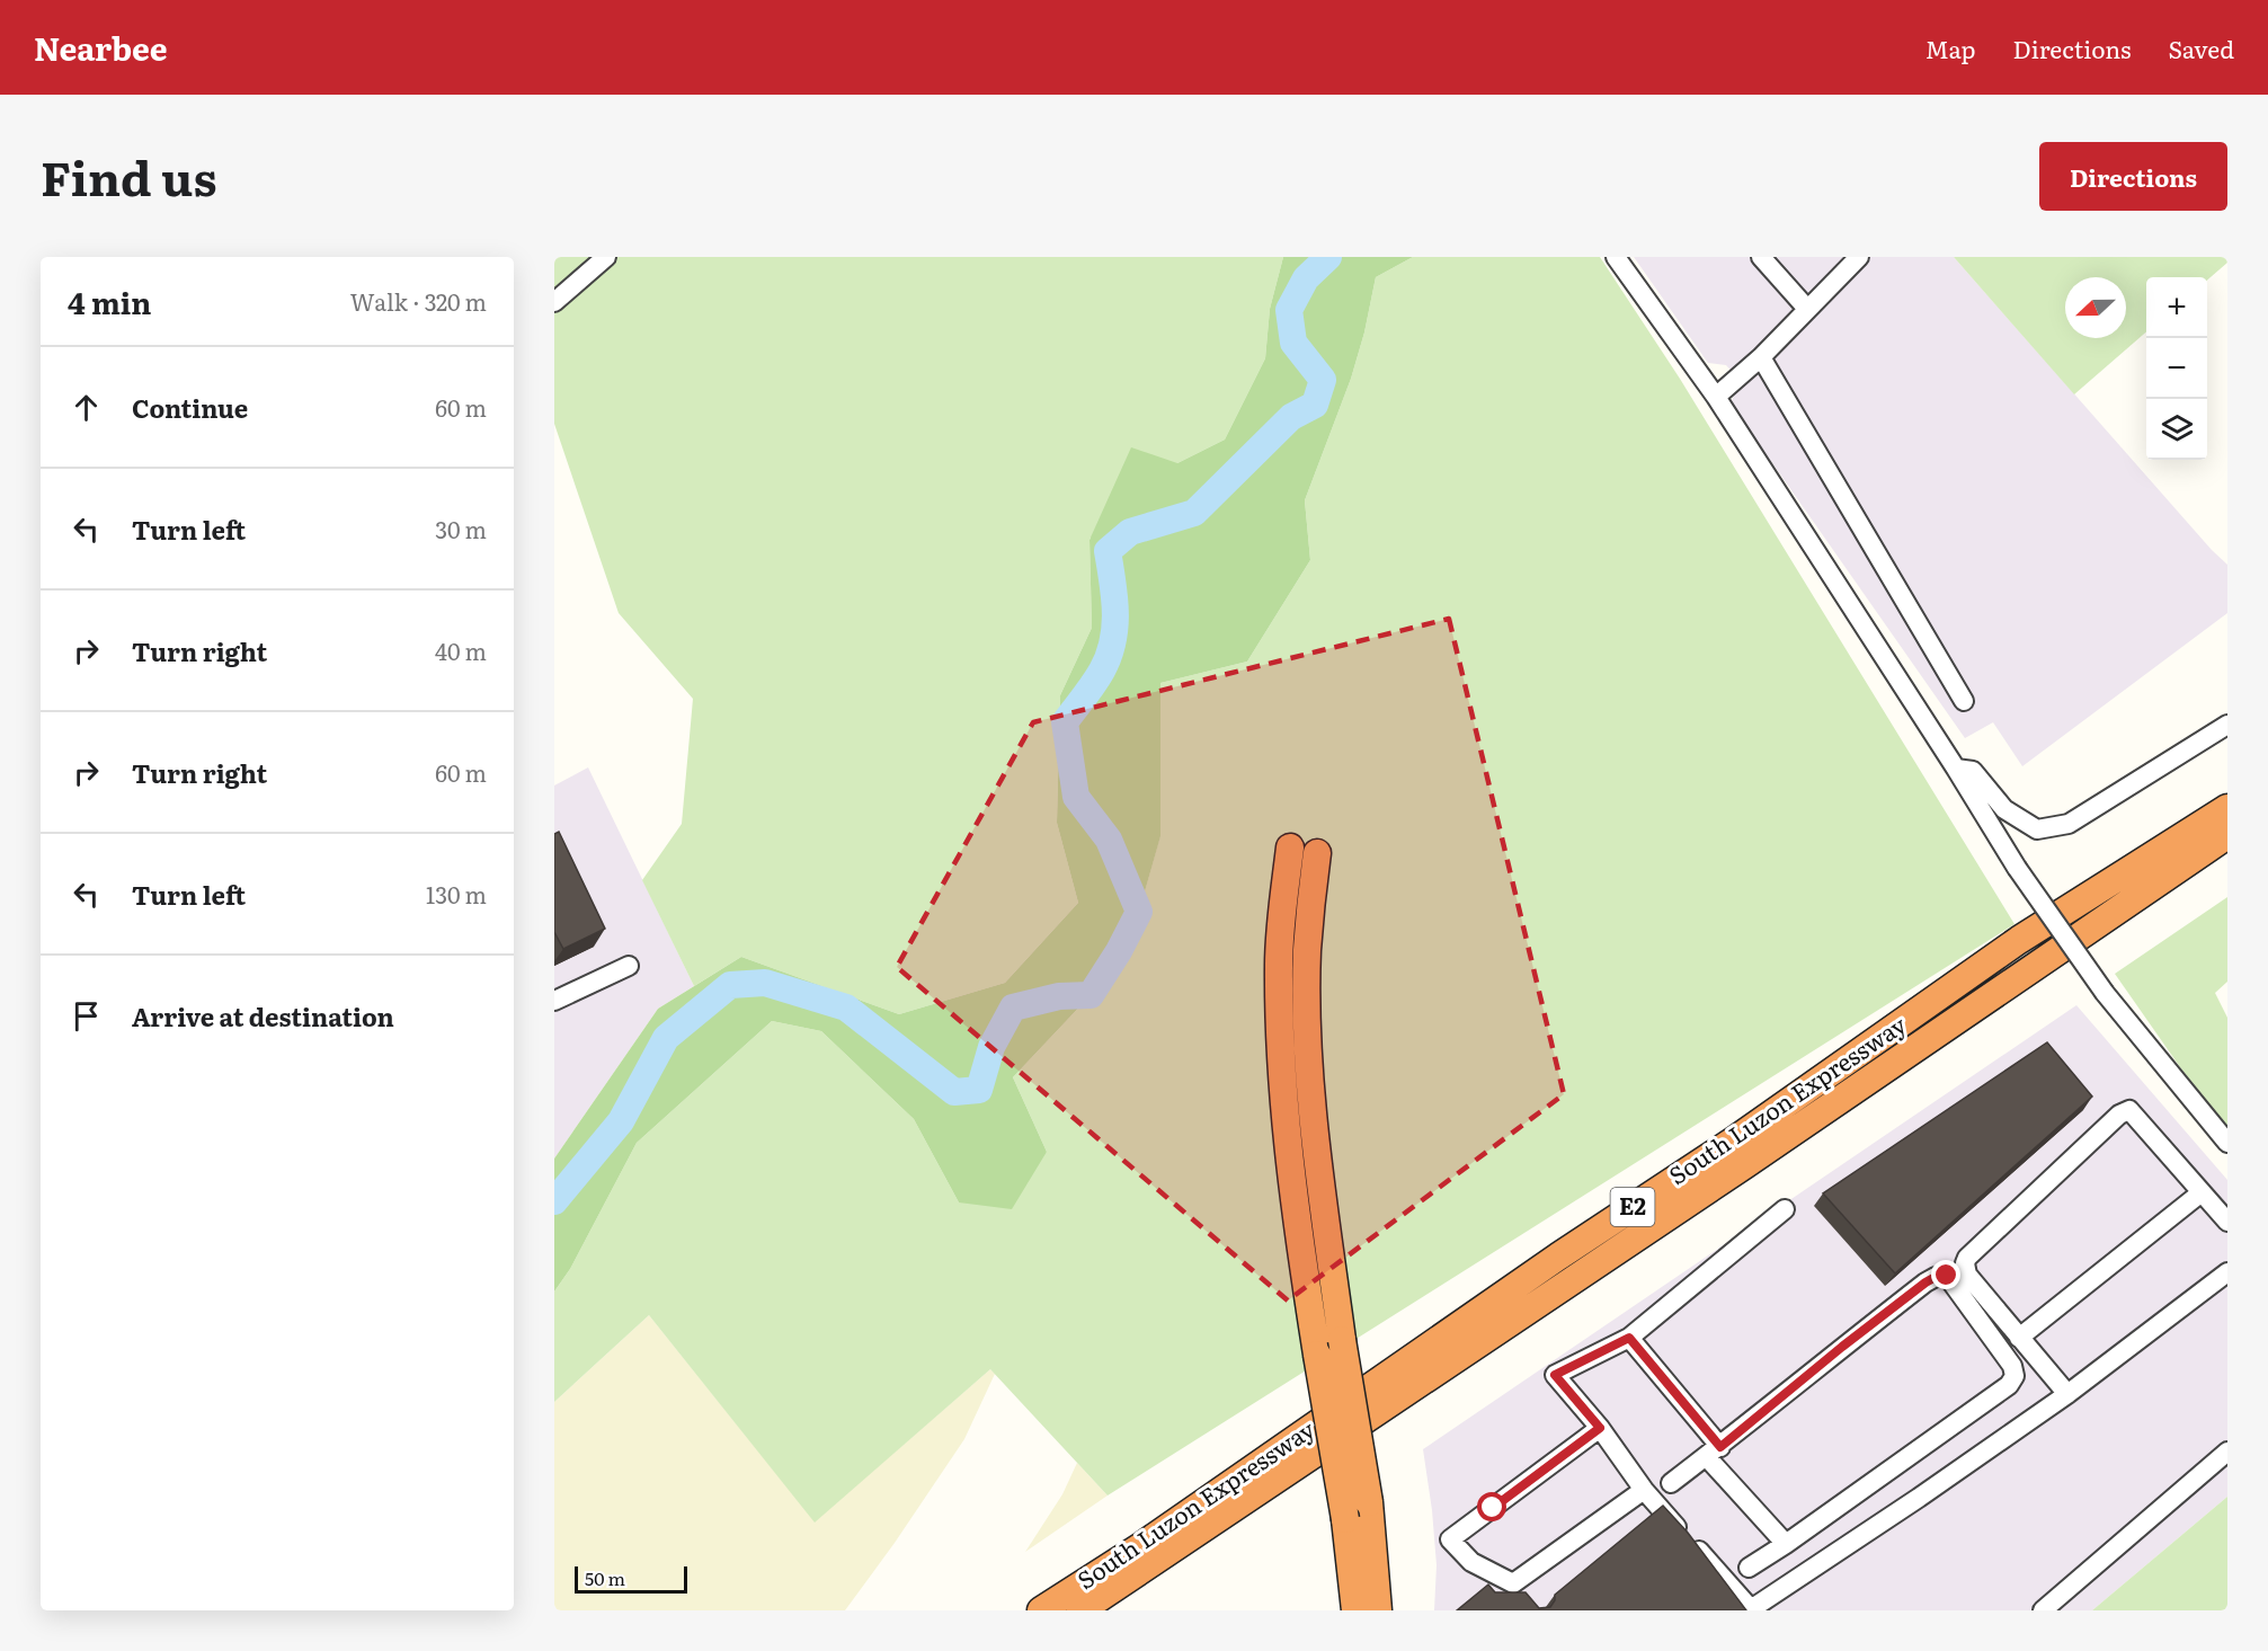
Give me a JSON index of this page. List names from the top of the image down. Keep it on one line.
{"streets":{"highway":["South Luzon Expressway","E2"]},"scale_bar":"50 m","north":"left","page":{"header":"Nearbee","nav":["Map","Directions","Saved"],"title":"Find us","buttons":"Directions","heading":["4 min","Walk · 320 m"],"map_buttons":["+","−"],"list":[["Continue","60 m"],["Turn left","30 m"],["Turn right","40 m"],["Turn right","60 m"],["Turn left","130 m"],"Arrive at destination"],"scale":"50 m"}}
